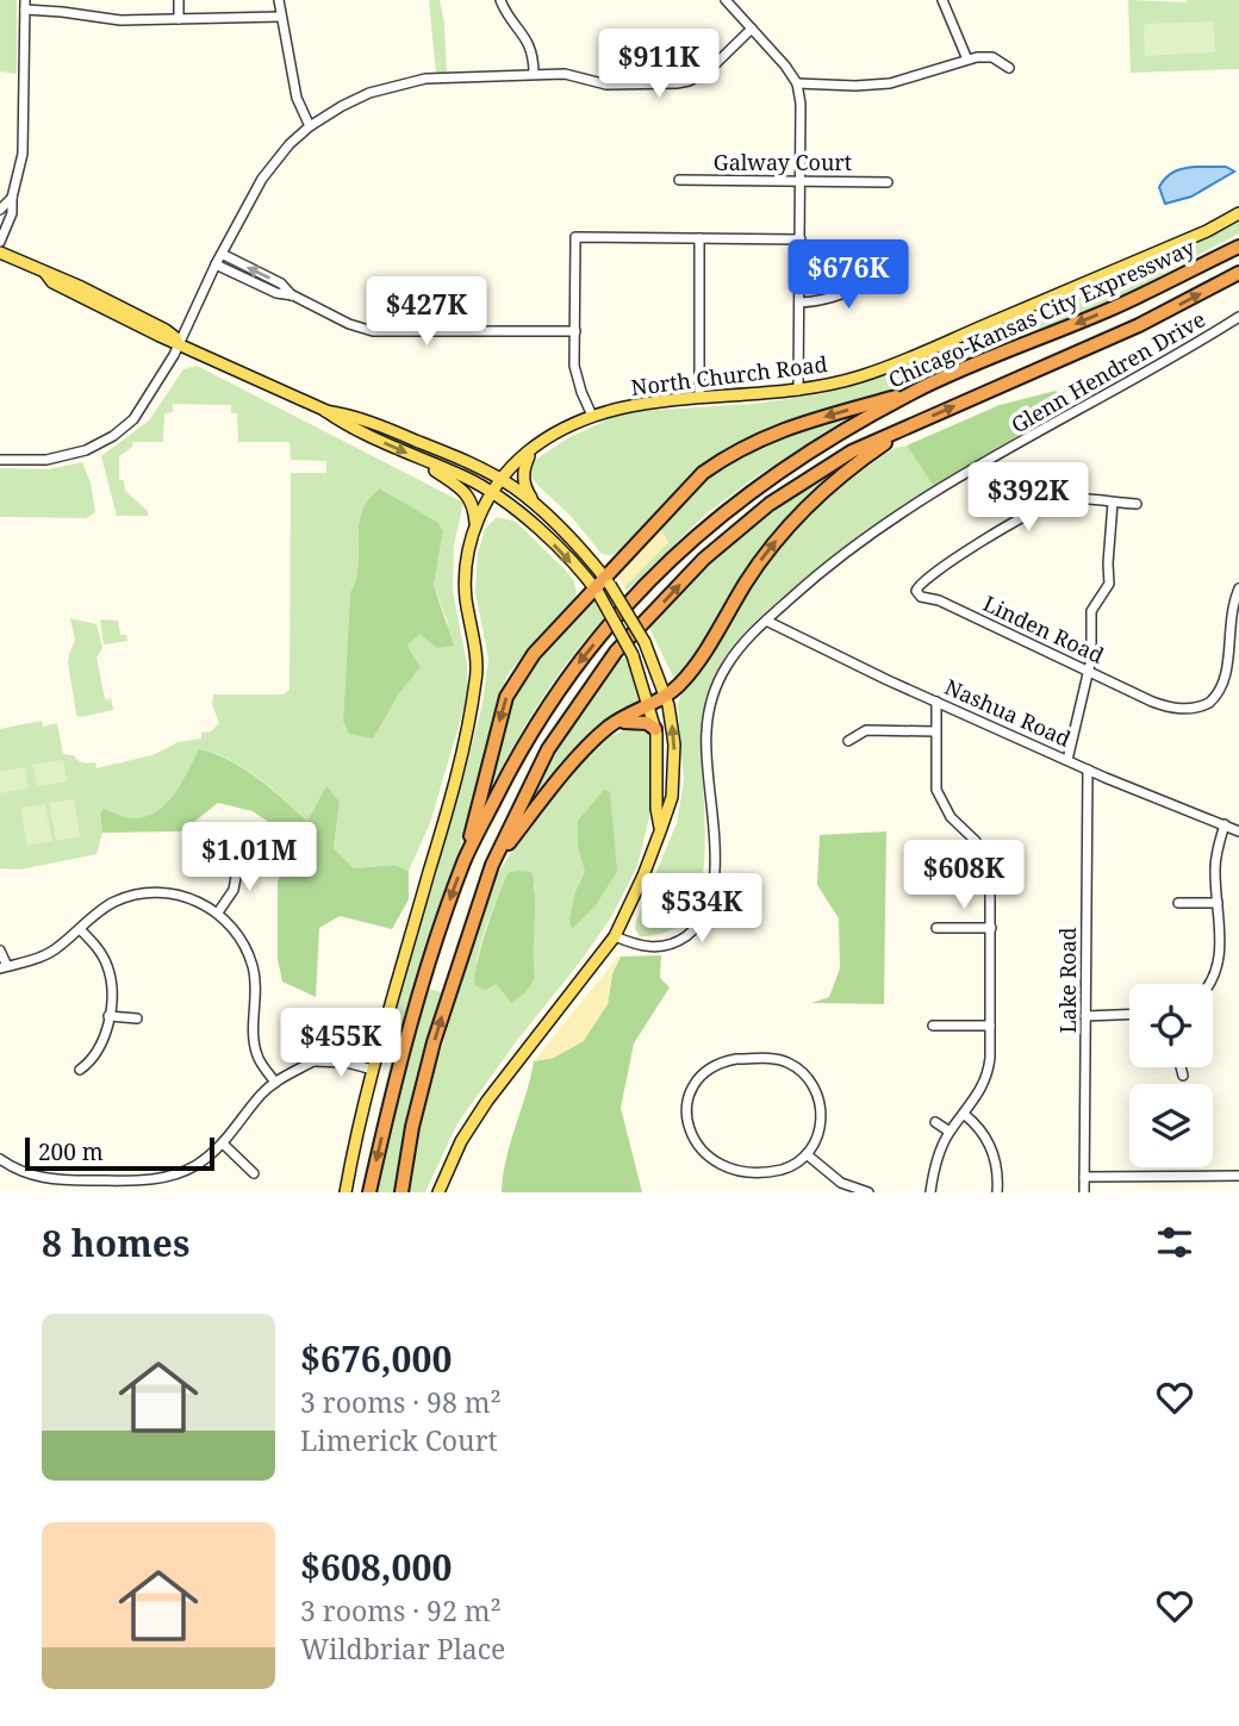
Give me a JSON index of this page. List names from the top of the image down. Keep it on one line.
{"streets":{"highway":["Chicago-Kansas City Expressway"],"main road":["North Church Road"],"street":["Galway Court","Glenn Hendren Drive","Linden Road","Nashua Road","Lake Road"]},"crossings":[["Glenn Hendren Drive","Nashua Road"],["Nashua Road","Lake Road"]],"scale_bar":"200 m","page":{"price":["$911K","$676K","$427K","$392K","$1.01M","$608K","$534K","$455K"],"scale":"200 m","heading":"8 homes","list":[{"name":"$676,000","note":"3 rooms · 98 m² · Limerick Court"},{"name":"$608,000","note":"3 rooms · 92 m² · Wildbriar Place"}]}}
